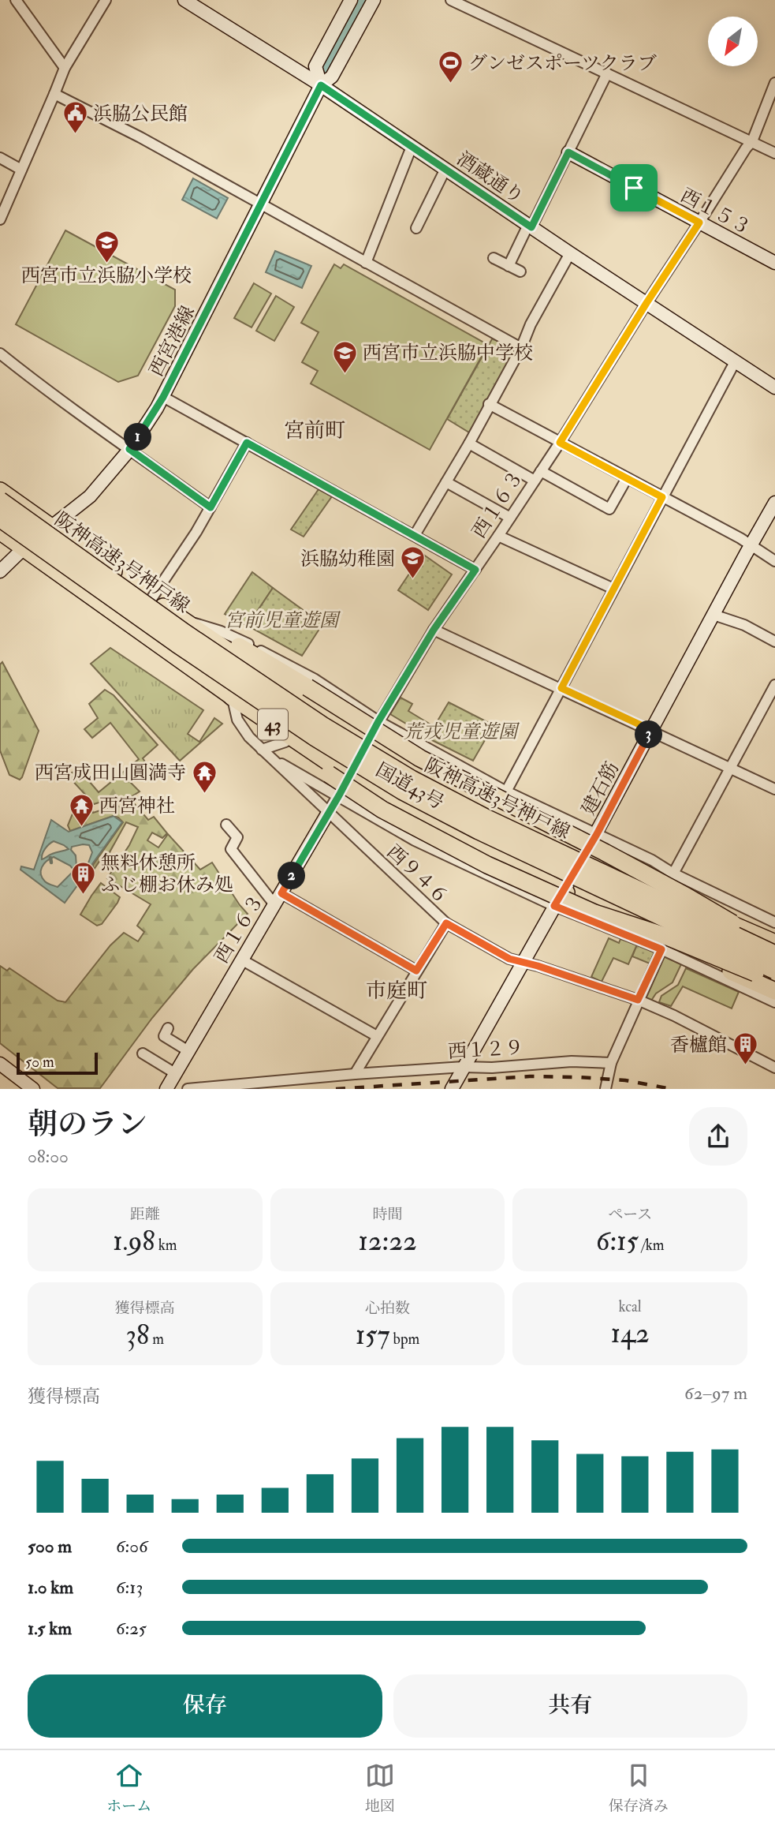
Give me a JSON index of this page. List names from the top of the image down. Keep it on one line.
{"streets":{"highway":["阪神高速3号神戸線","43","国道43号"],"street":["酒蔵通り","西１５３","西宮港線","西１６３","建石筋","西９４６","西１２９"]},"crossings":[["酒蔵通り","西宮港線"],["酒蔵通り","西１６３"],["西１５３","西１６３"],["西宮港線","国道43号"],["西１６３","国道43号"],["西１６３","西９４６"],["国道43号","建石筋"],["建石筋","西９４６"],["建石筋","西１２９"]],"districts":["宮前町","市庭町"],"parks":["宮前児童遊園","荒戎児童遊園"],"places":{"sports":["グンゼスポーツクラブ"],"public building":["浜脇公民館"],"school or university":["西宮市立浜脇小学校","西宮市立浜脇中学校","浜脇幼稚園"],"temple":["西宮成田山圓満寺","西宮神社"],"building":["無料休憩所 ふじ棚お休み処","香櫨館"]},"scale_bar":"50 m","north":"bottom left","page":{"pins":["1","3","2"],"scale":"50 m","heading":["朝のラン","08:00"],"stats":[["距離","1.98 km"],["時間","12:22"],["ペース","6:15 /km"],["獲得標高","38 m"],["心拍数","157 bpm"],["kcal","142"]],"chart":["獲得標高","62–97 m"],"list":[{"name":"500 m","note":"6:06"},{"name":"1.0 km","note":"6:13"},{"name":"1.5 km","note":"6:25"}],"buttons":["保存","共有"],"tabs":["ホーム","地図","保存済み"]}}
